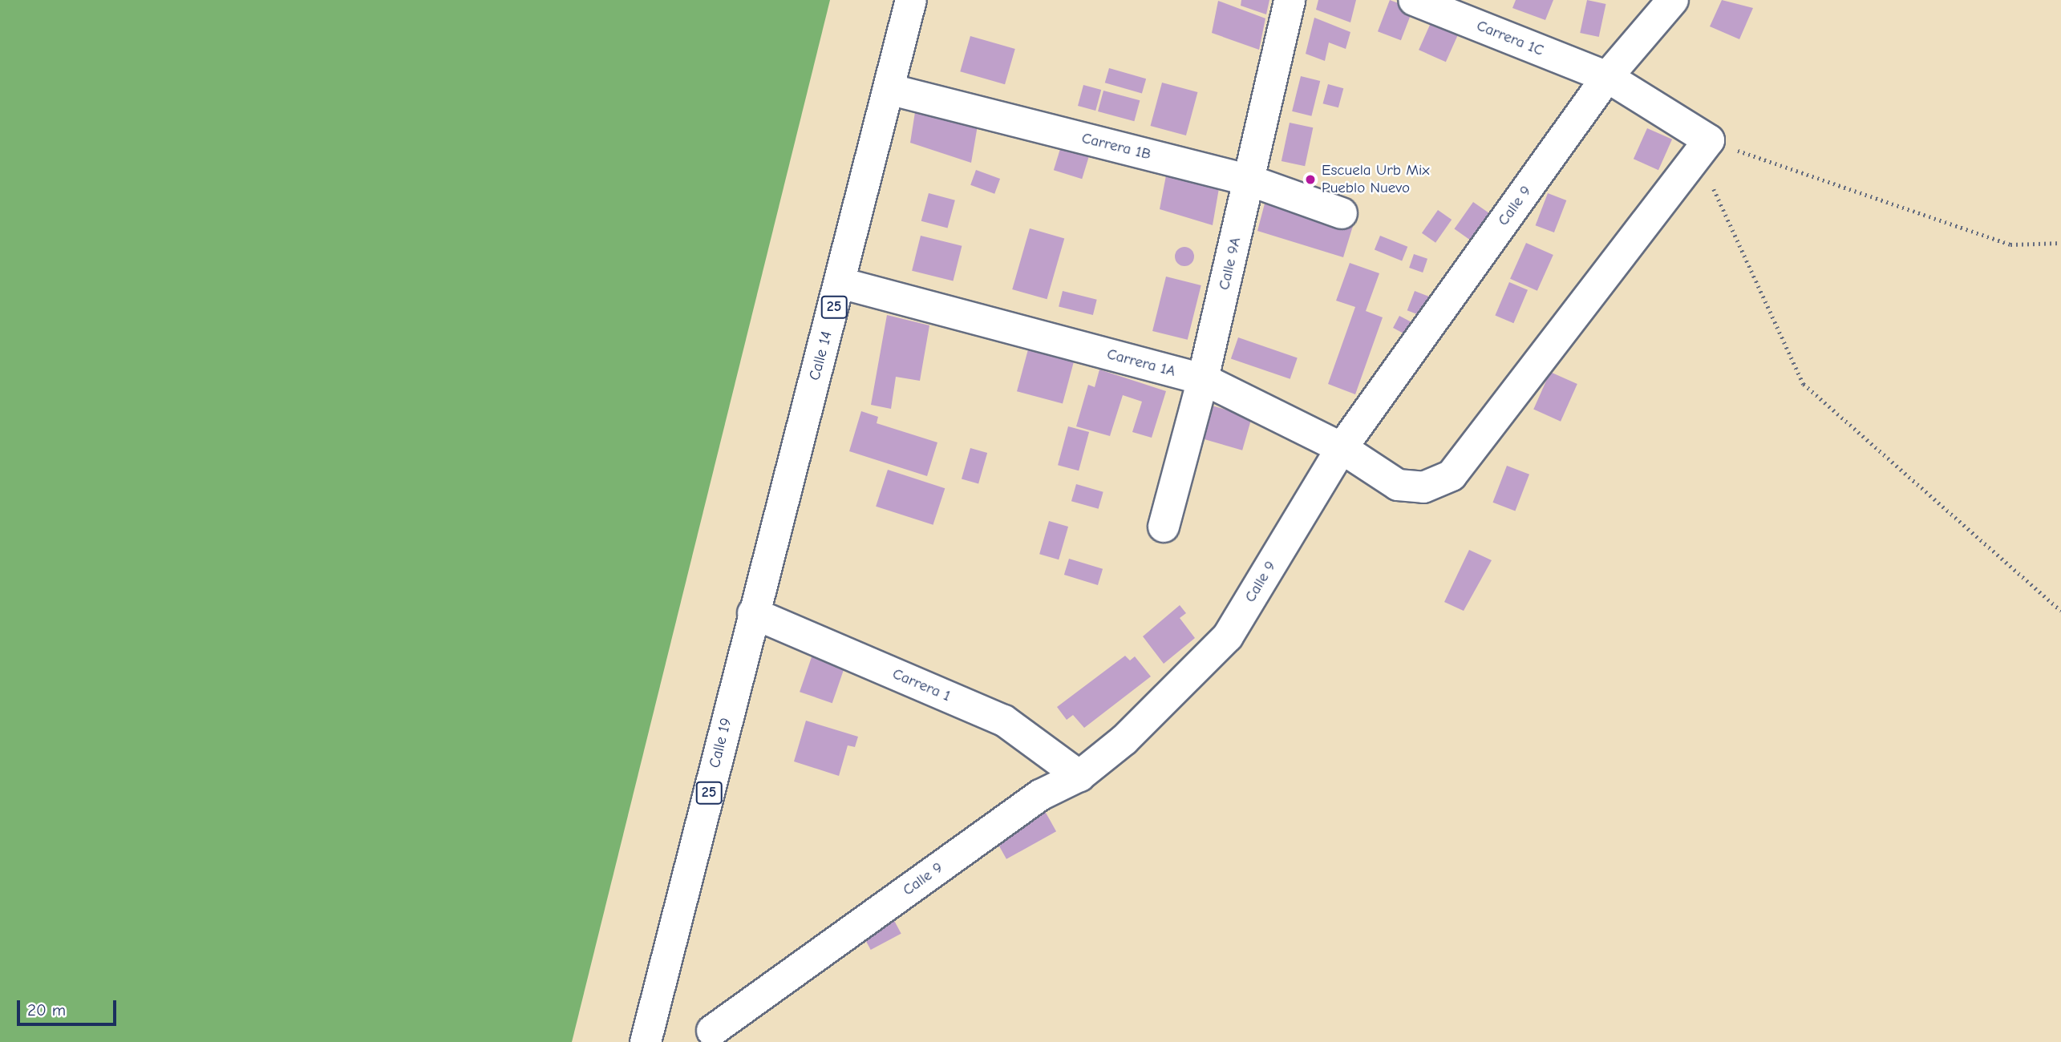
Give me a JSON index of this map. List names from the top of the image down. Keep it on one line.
{"streets":{"main road":["Carrera 1C","Carrera 1B","Calle 9","Calle 9A","25","Calle 14","Carrera 1A","Carrera 1","Calle 19"]},"crossings":[["Carrera 1C","Calle 9"],["Carrera 1C","Carrera 1A"],["Carrera 1B","Calle 9A"],["Carrera 1B","Calle 14"],["Calle 9","Carrera 1A"],["Calle 9","Carrera 1"],["Calle 9A","Carrera 1A"],["Calle 14","Carrera 1A"],["Calle 14","Carrera 1"],["Calle 14","Calle 19"],["Carrera 1","Calle 19"]],"places":["Escuela Urb Mix Pueblo Nuevo"],"scale_bar":"20 m"}
